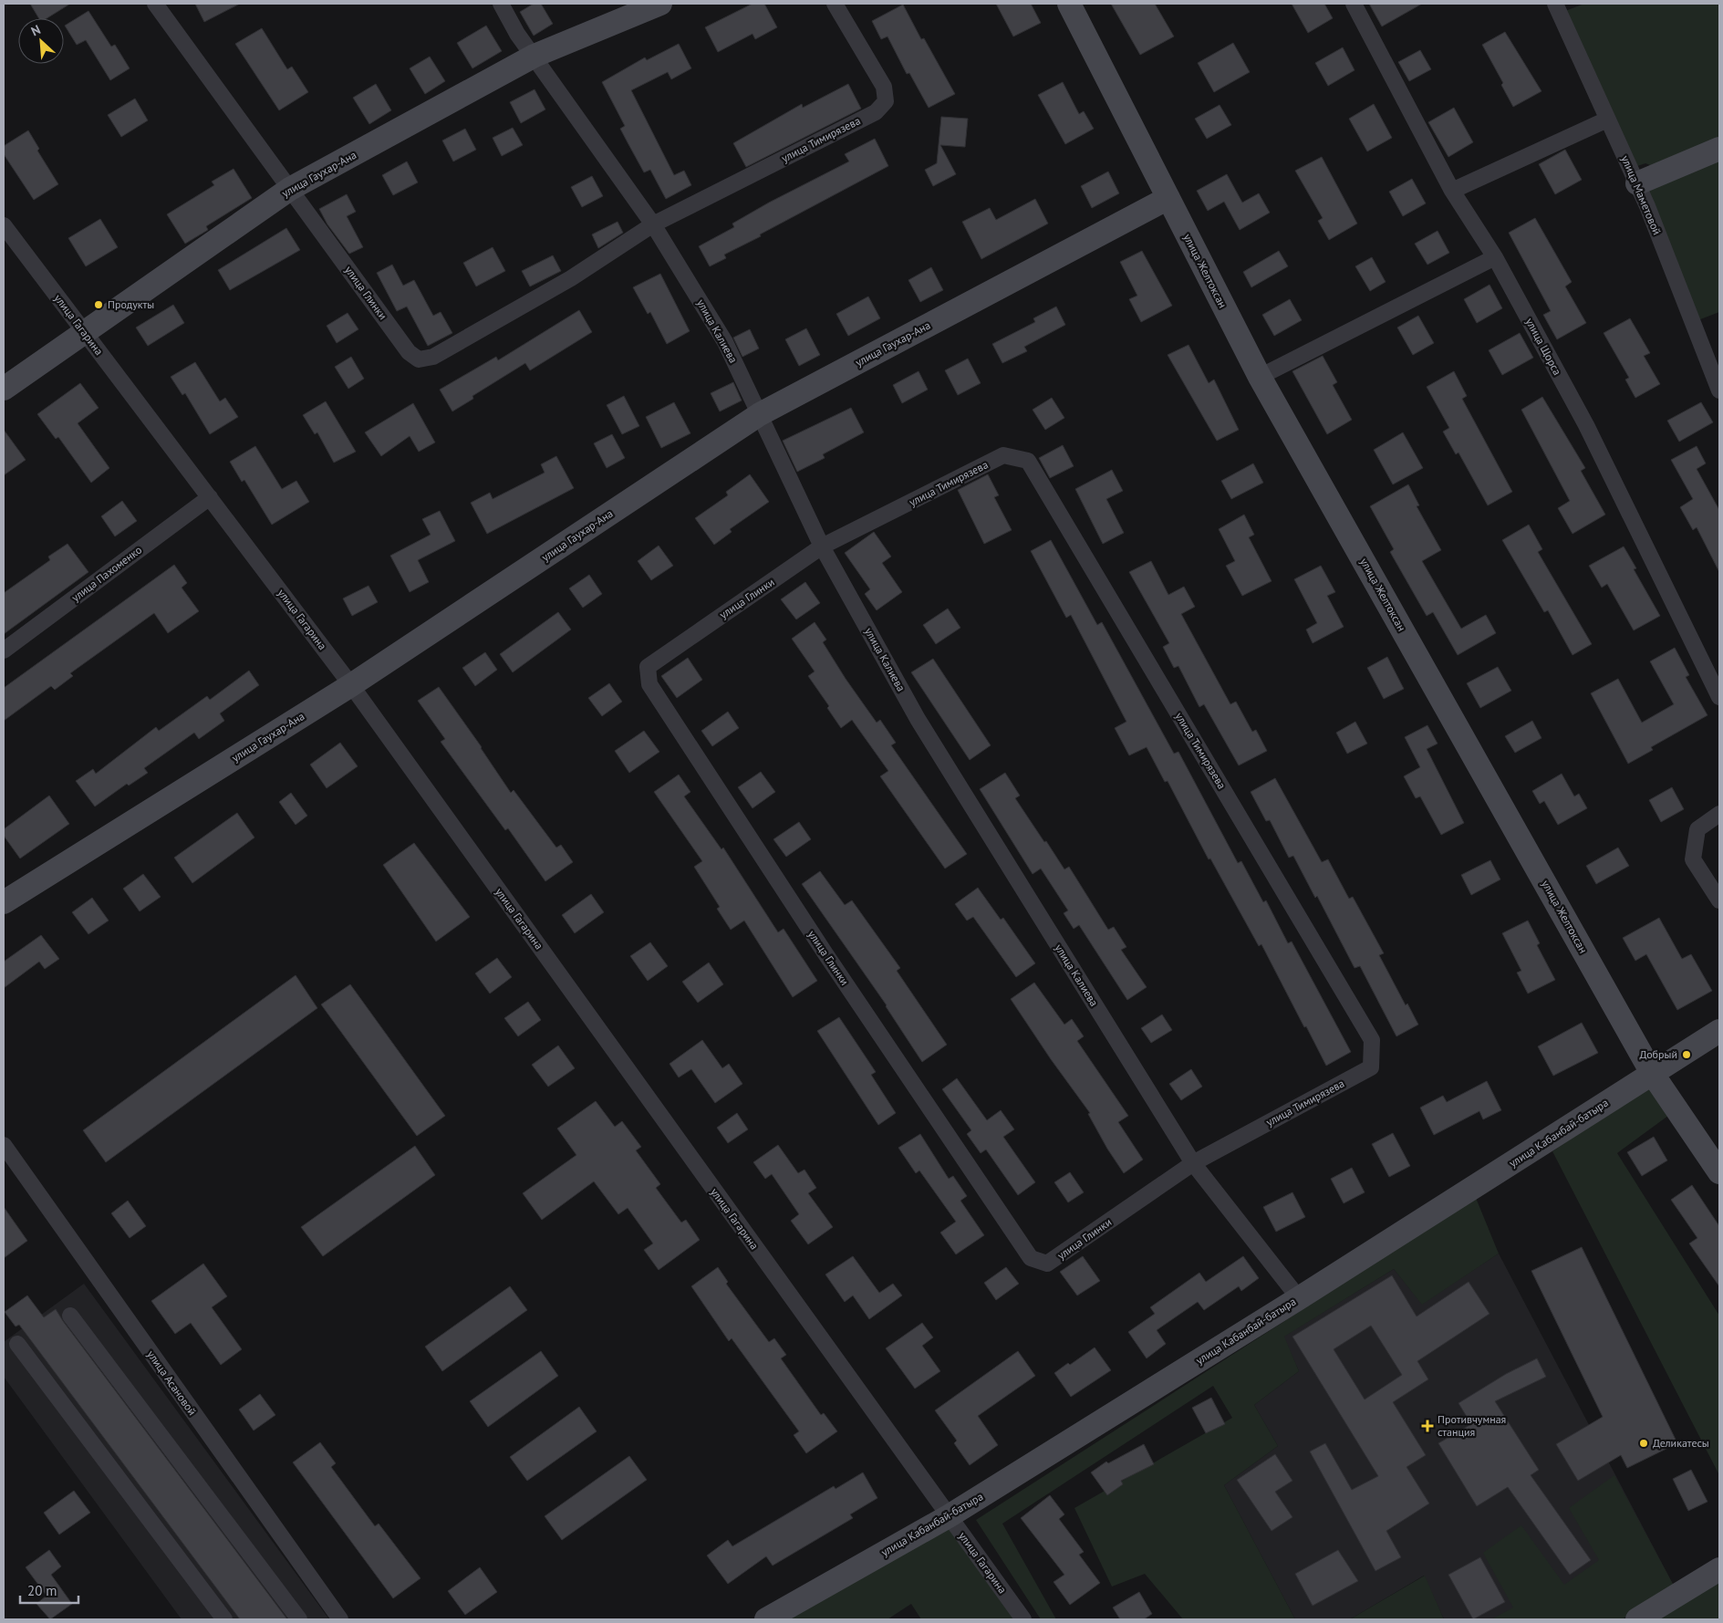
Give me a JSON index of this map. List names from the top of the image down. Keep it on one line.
{"streets":{"street":["улица Тимирязева","улица Гаухар-Ана","улица Маметовой","улица Желтоксан","улица Глинки","улица Гагарина","улица Калиева","улица Щорса","улица Пахоменко","улица Кабанбай-батыра","улица Асановой"]},"crossings":[["улица Тимирязева","улица Глинки"],["улица Тимирязева","улица Калиева"],["улица Гаухар-Ана","улица Желтоксан"],["улица Гаухар-Ана","улица Глинки"],["улица Гаухар-Ана","улица Гагарина"],["улица Гаухар-Ана","улица Калиева"],["улица Желтоксан","улица Кабанбай-батыра"],["улица Глинки","улица Калиева"],["улица Гагарина","улица Пахоменко"],["улица Гагарина","улица Кабанбай-батыра"],["улица Калиева","улица Кабанбай-батыра"]],"places":{"other":["Продукты","Добрый","Деликатесы"],"health":["Противчумная станция"]},"scale_bar":"20 m","north":"top left"}
